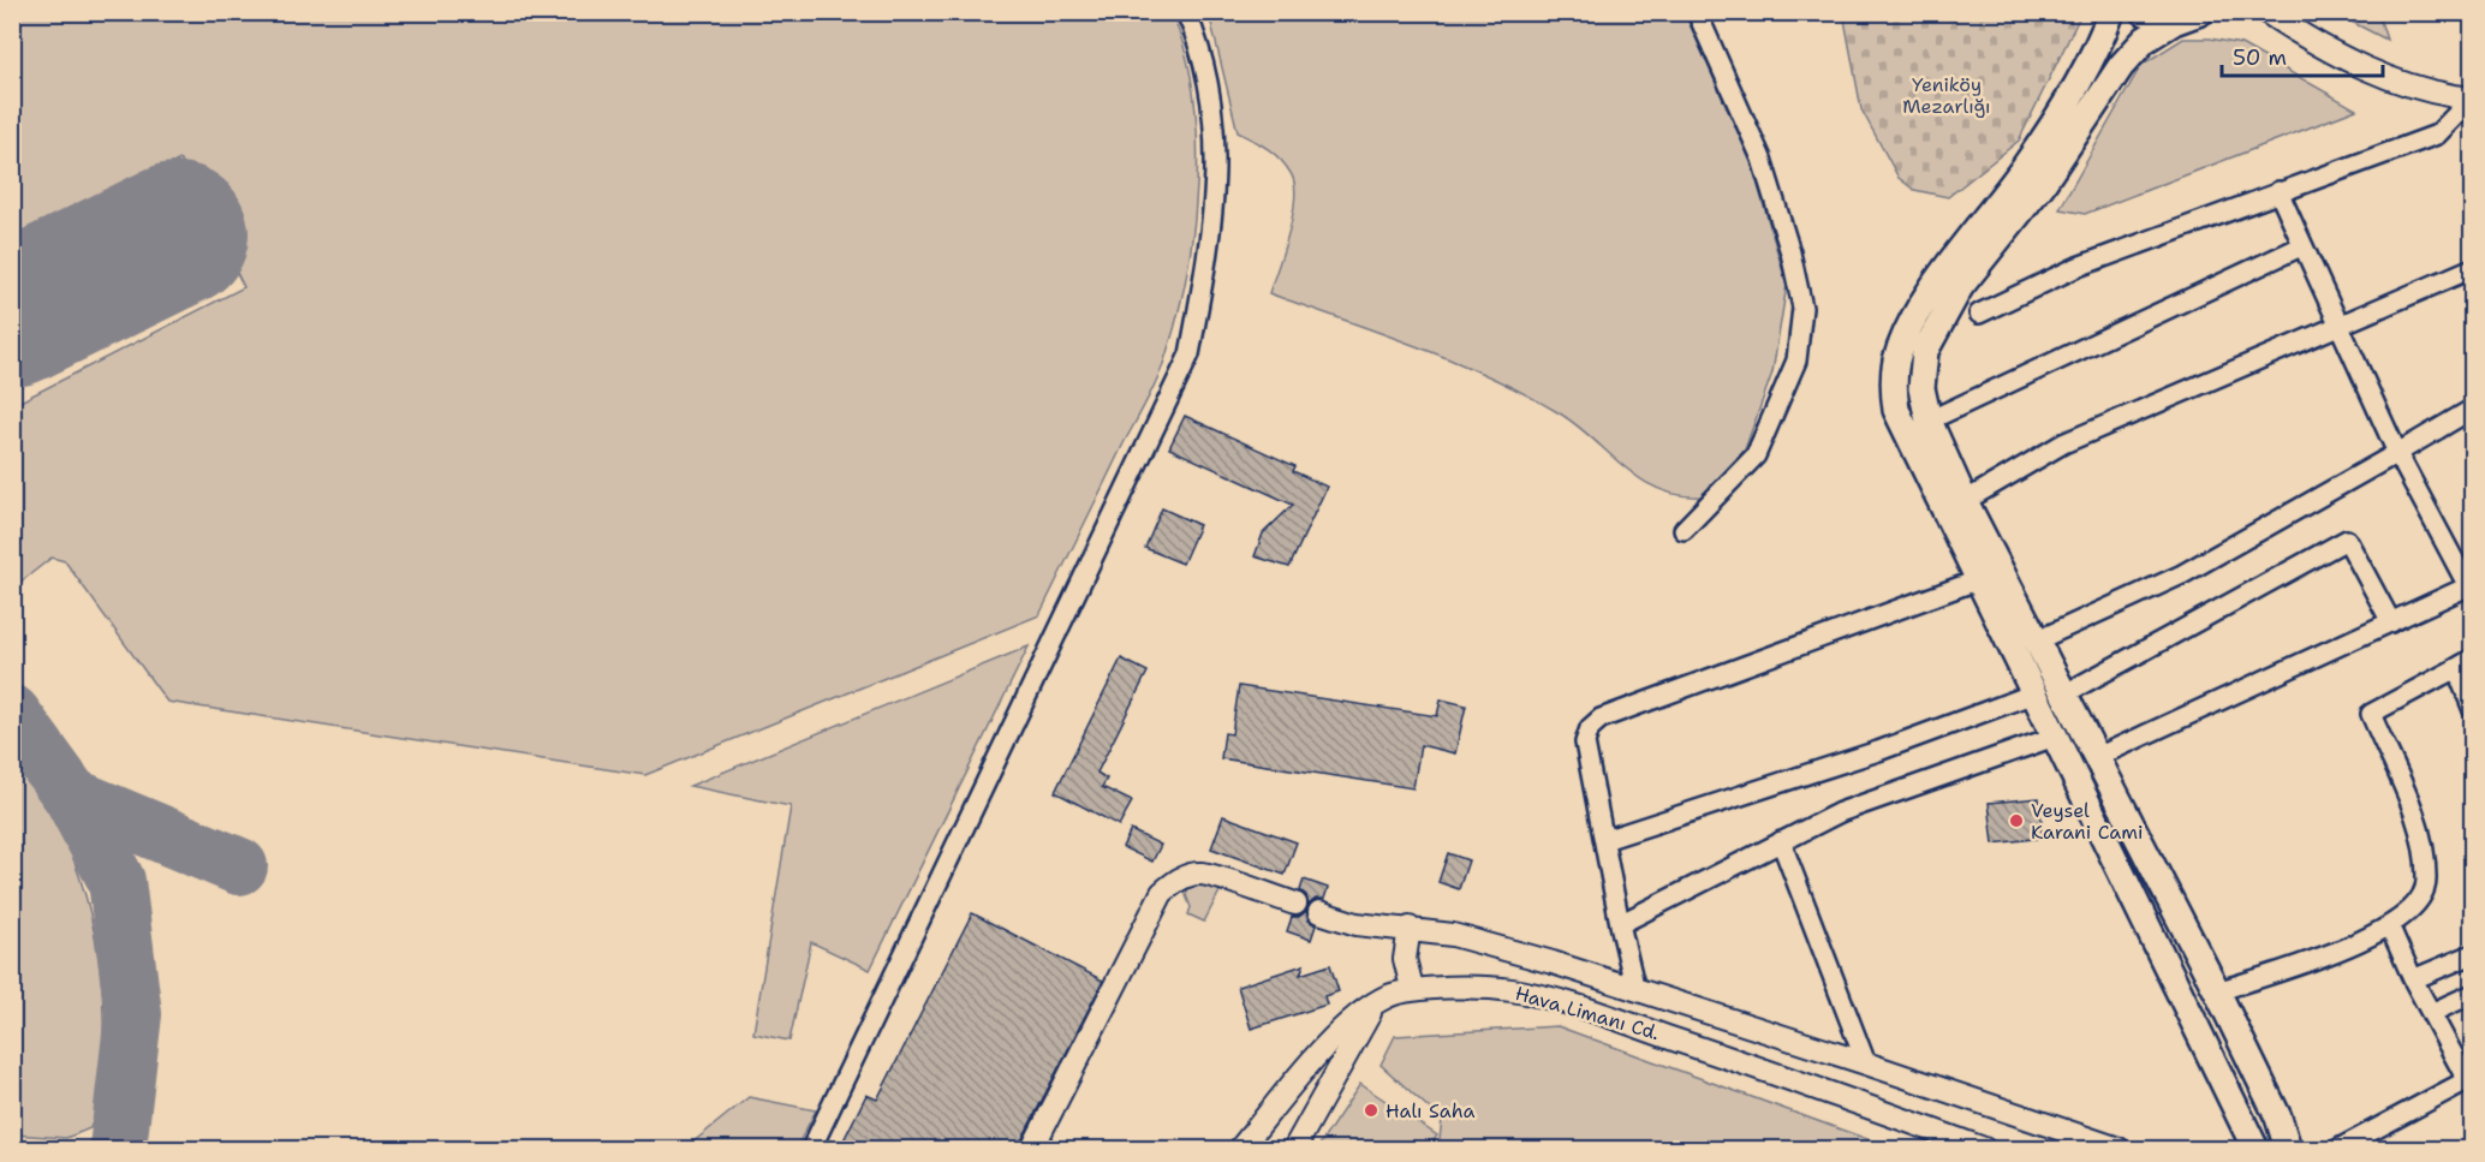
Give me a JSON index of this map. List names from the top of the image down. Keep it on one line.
{"streets":{"street":["Hava Limanı Cd."]},"parks":["Yeniköy Mezarlığı"],"places":["Veysel Karani Cami","Halı Saha"],"scale_bar":"50 m"}
